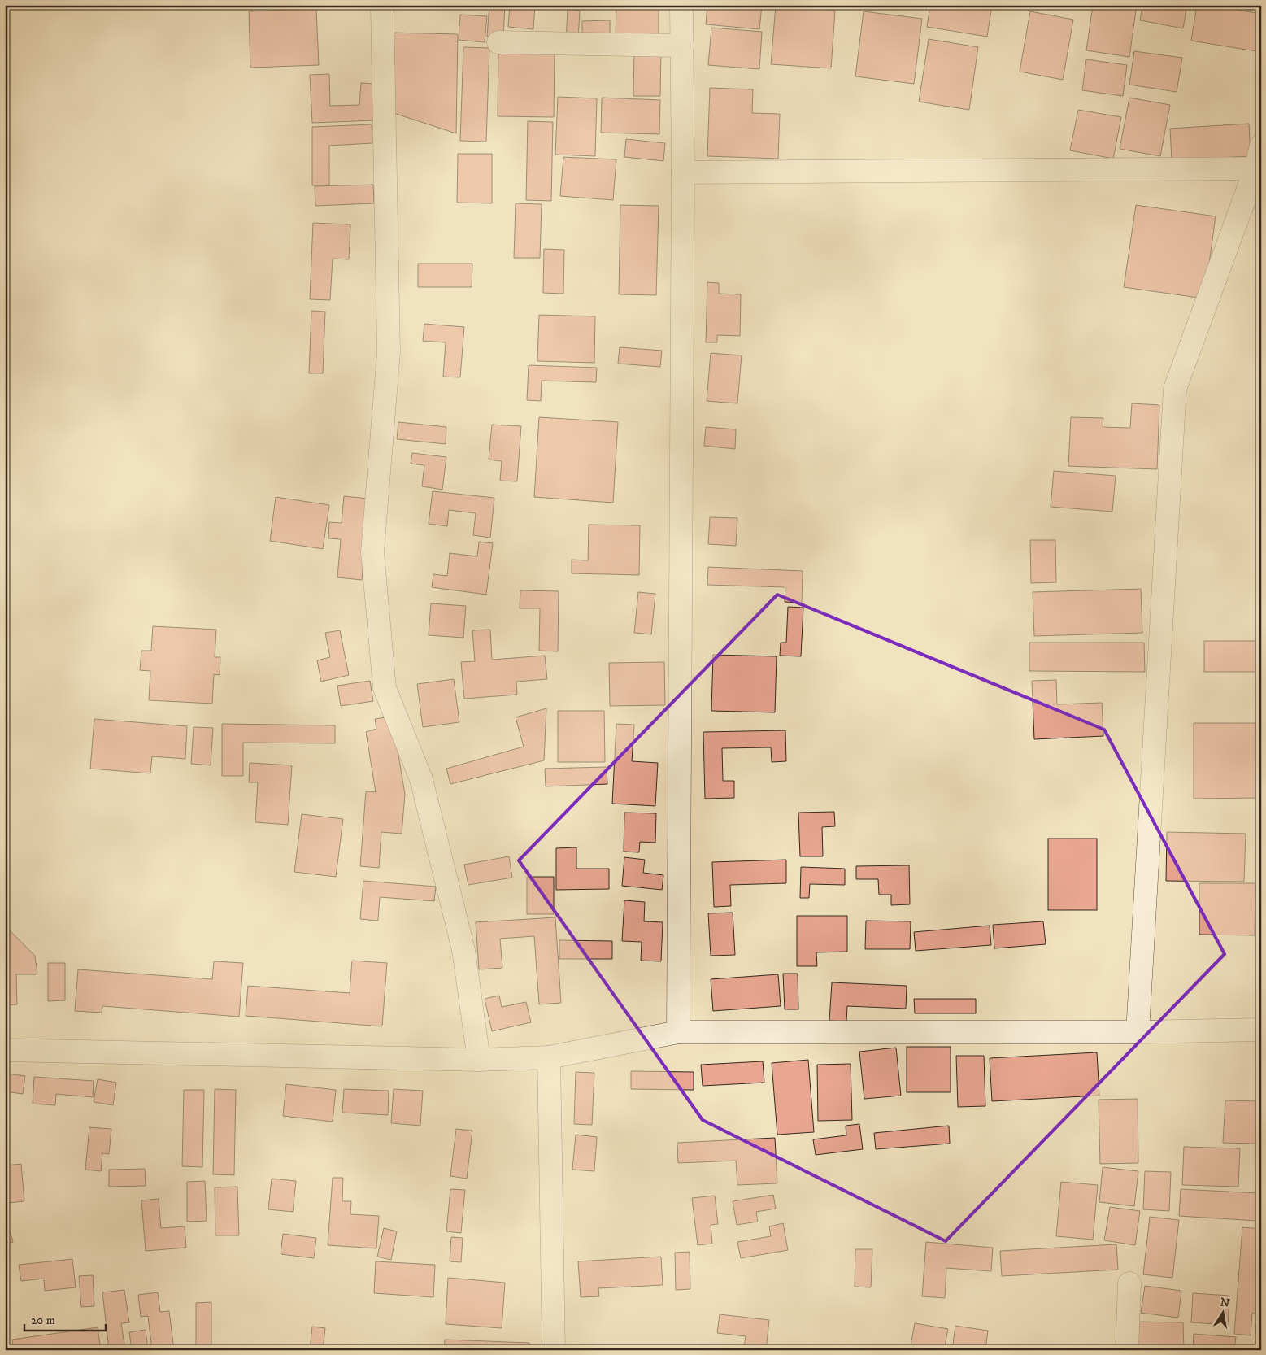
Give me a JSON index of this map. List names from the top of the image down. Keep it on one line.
{"scale_bar":"20 m","north":"top"}
